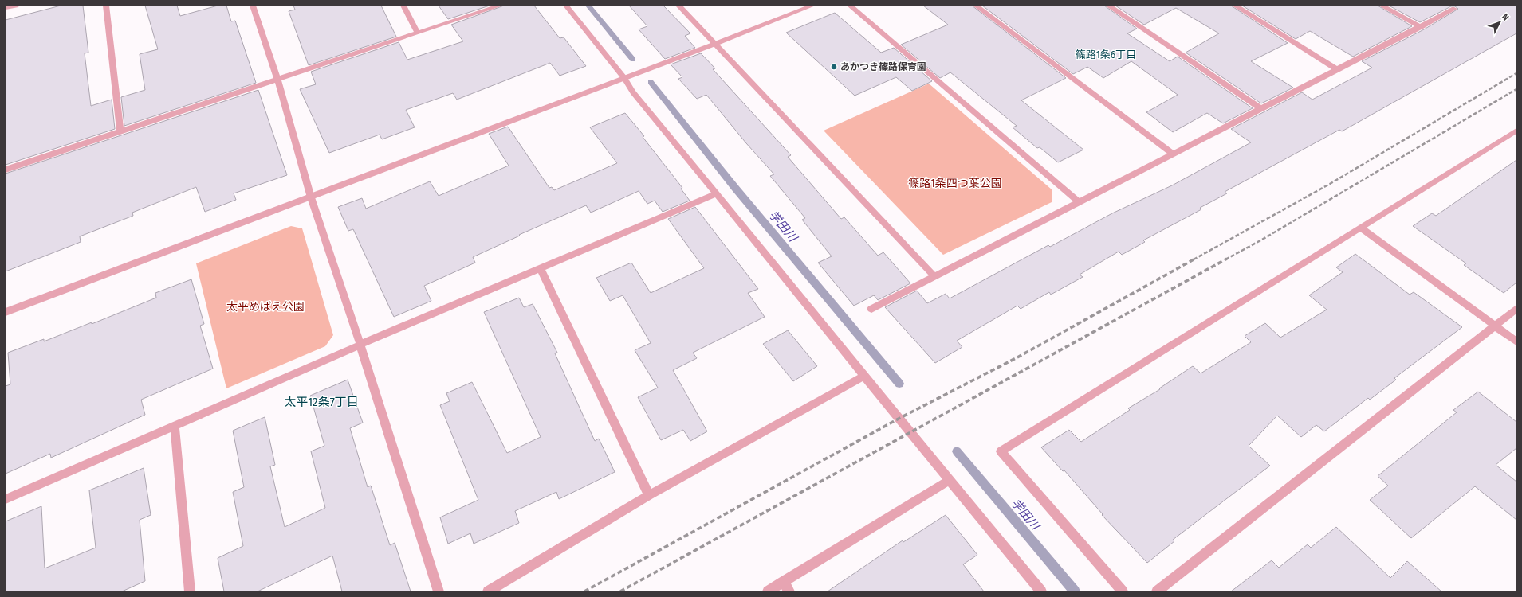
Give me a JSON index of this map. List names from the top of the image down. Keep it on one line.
{"districts":["篠路1条6丁目","太平12条7丁目"],"water":["学田川"],"parks":["篠路1条四つ葉公園","太平めばえ公園"],"places":["あかつき篠路保育園"],"north":"top right"}
